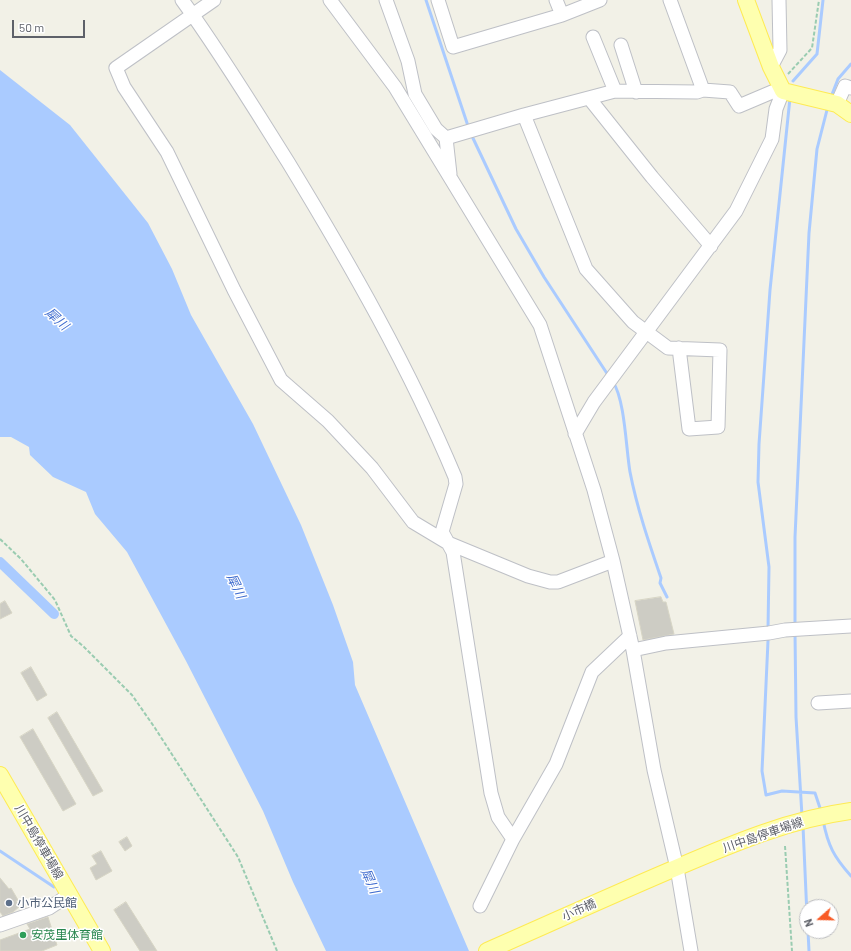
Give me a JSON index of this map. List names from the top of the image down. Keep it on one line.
{"streets":{"main road":["川中島停車場線","小市橋"]},"crossings":[["川中島停車場線","小市橋"]],"water":["犀川"],"places":["小市公民館","安茂里体育館"],"scale_bar":"50 m","north":"left"}
